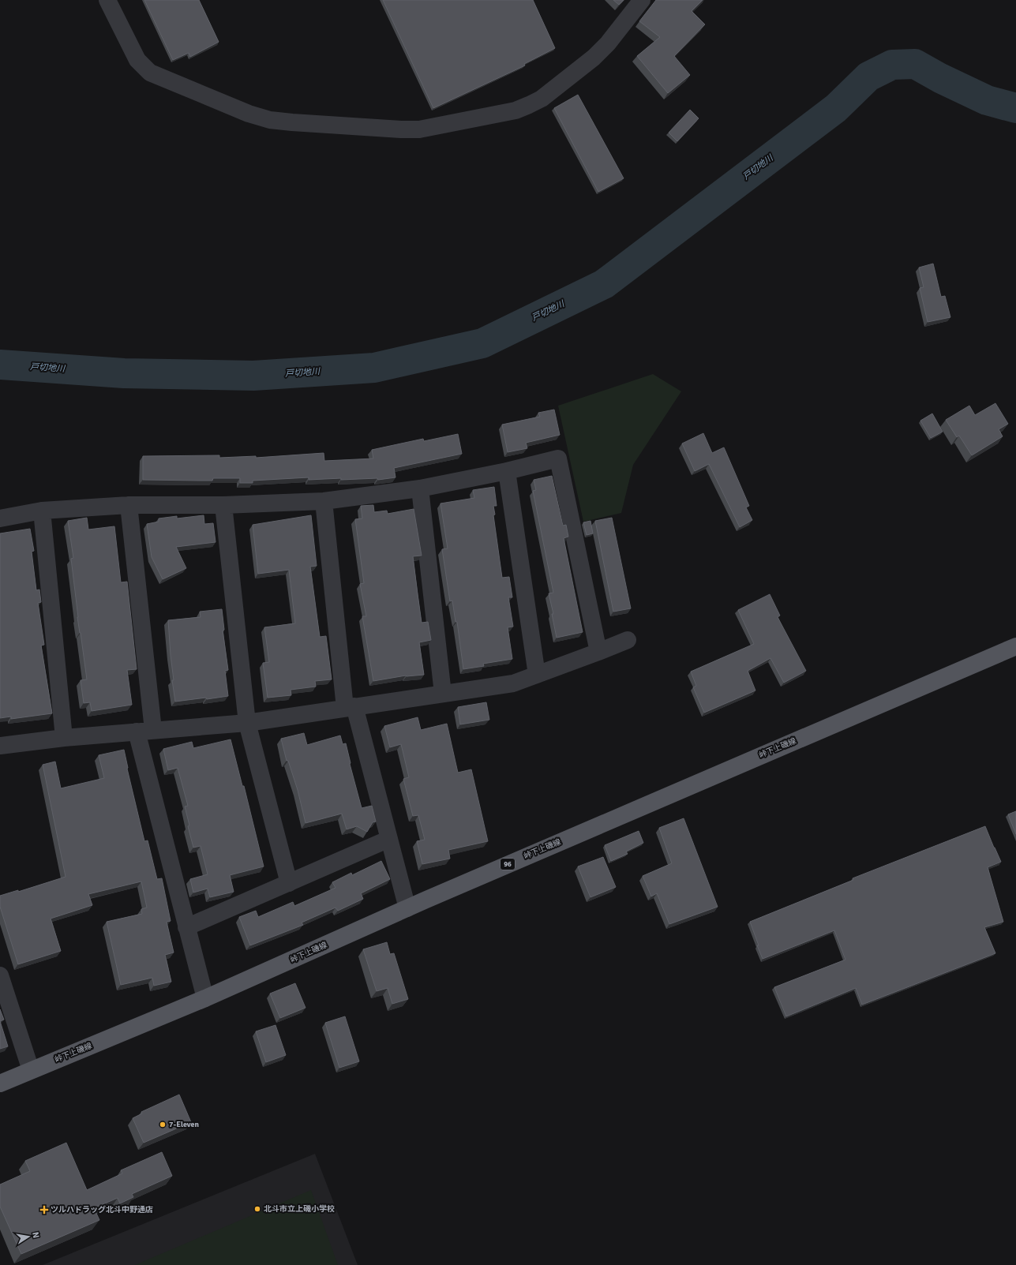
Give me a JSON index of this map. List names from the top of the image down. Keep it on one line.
{"streets":{"main road":["峠下上磯線","96"]},"water":["戸切地川"],"places":{"other":["7-Eleven","北斗市立上磯小学校"],"health":["ツルハドラッグ北斗中野通店"]},"north":"right"}
